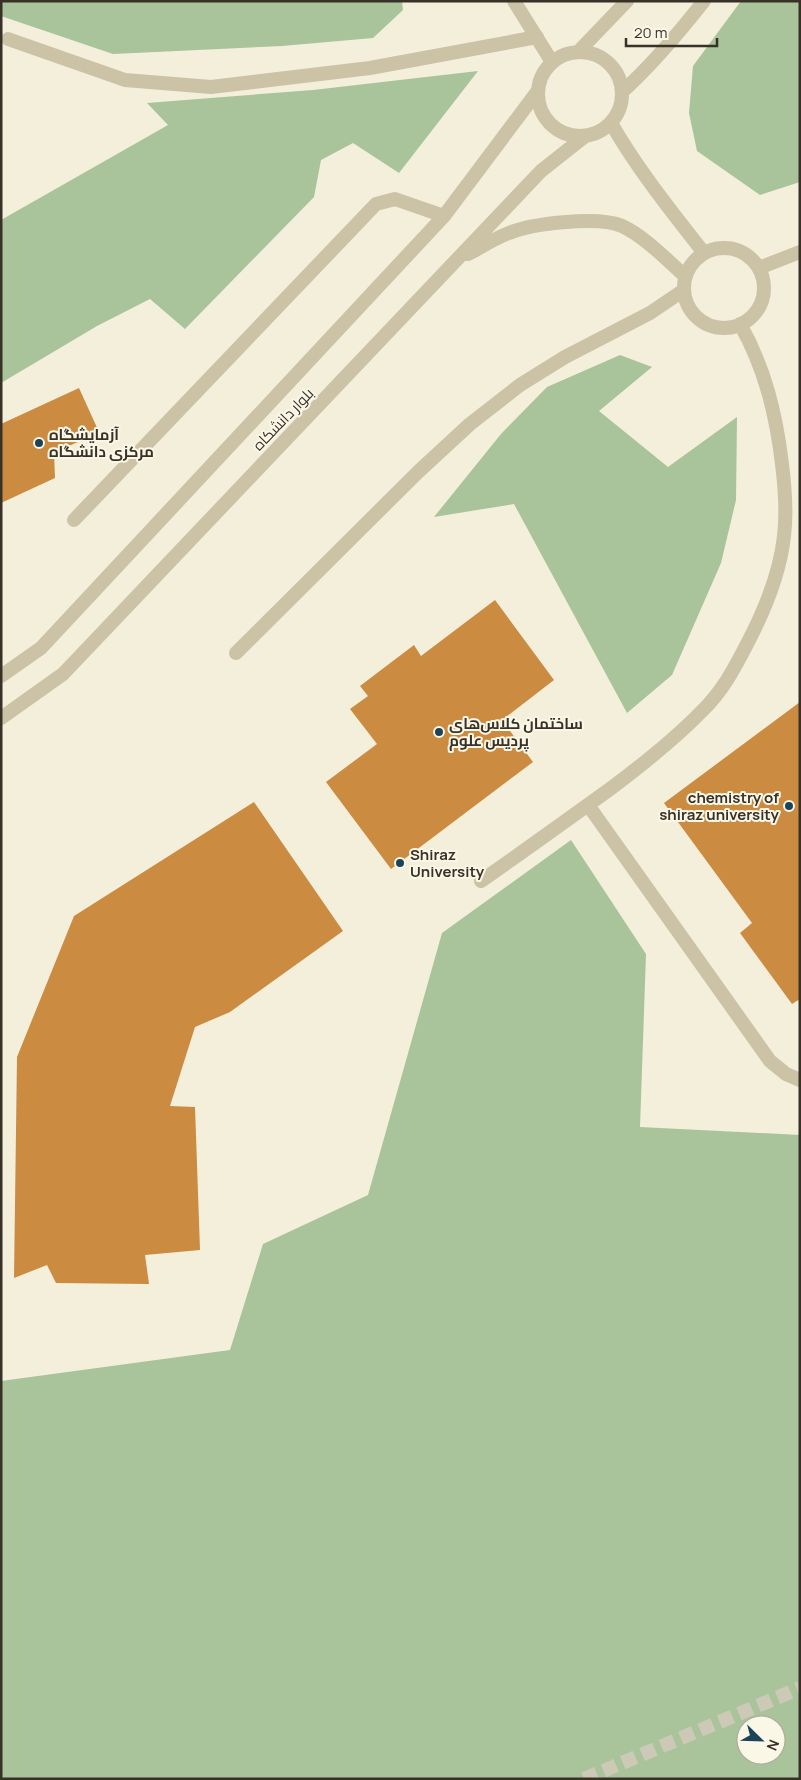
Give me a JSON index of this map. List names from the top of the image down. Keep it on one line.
{"streets":{"street":["بلوار دانشکاه"]},"places":["آزمایشگاه مرکزی دانشگاه","ساختمان کلاس‌های پردیس علوم","chemistry of shiraz university","Shiraz University"],"scale_bar":"20 m","north":"bottom right"}
